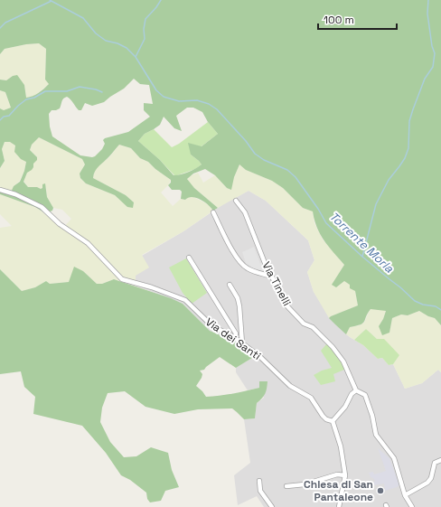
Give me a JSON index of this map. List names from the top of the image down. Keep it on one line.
{"streets":{"street":["Via Tinelli","Via dei Santi"]},"water":["Torrente Morla"],"places":["Chiesa di San Pantaleone"],"scale_bar":"100 m"}
